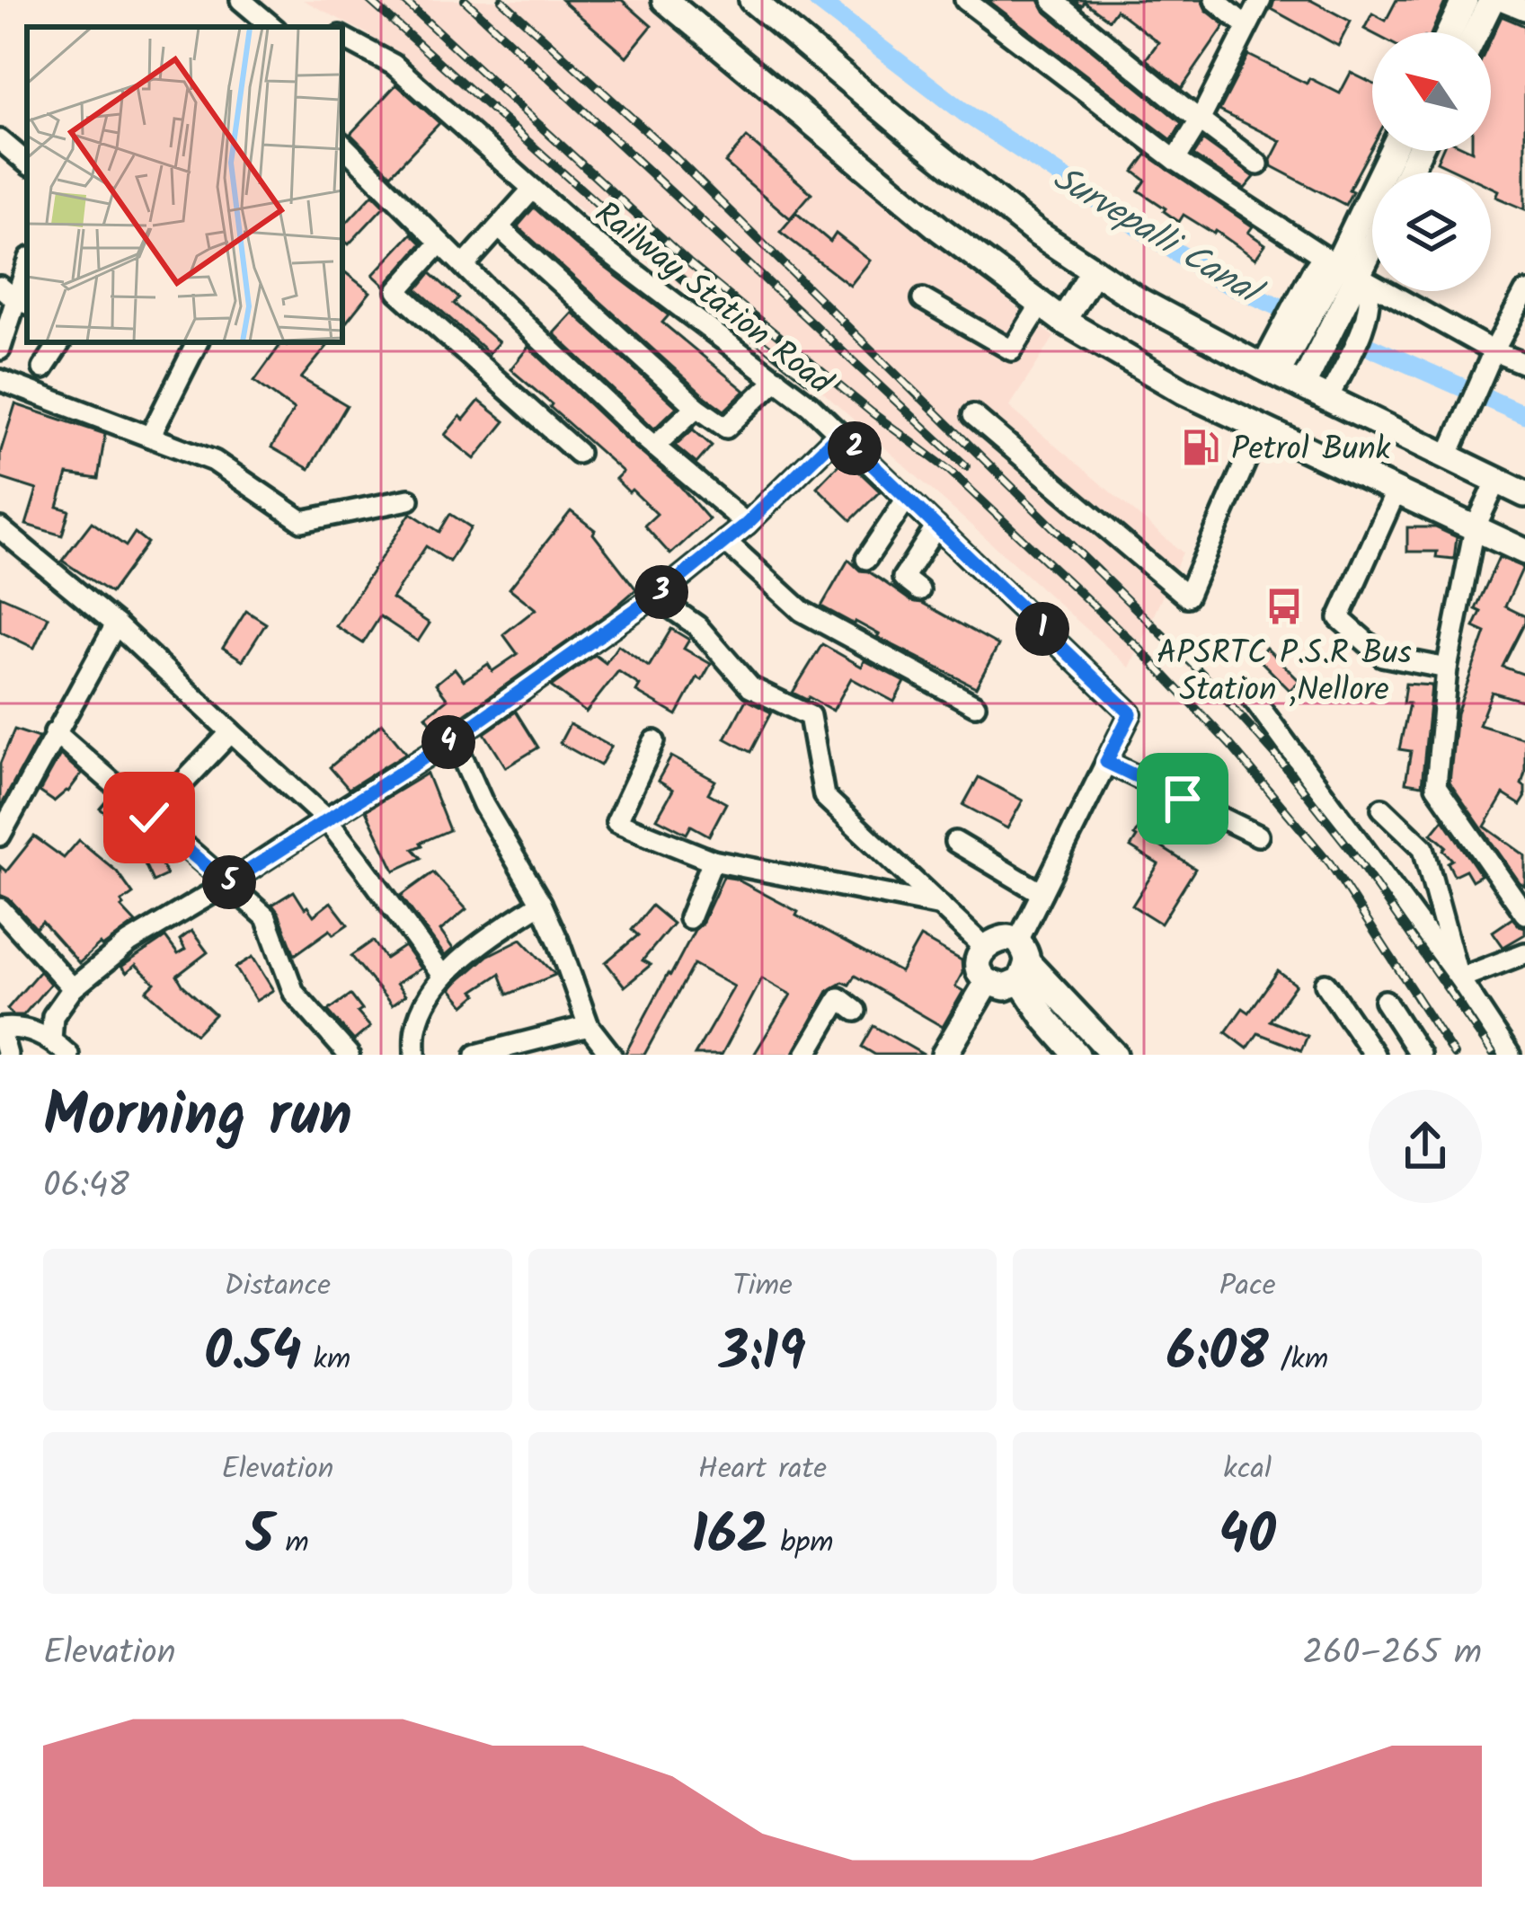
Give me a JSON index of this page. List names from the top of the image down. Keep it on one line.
{"streets":{"street":["Railway Station Road"]},"water":["Survepalli Canal"],"places":{"fuel station":["Petrol Bunk"],"bus stop":["APSRTC P.S.R Bus Station ,Nellore"]},"north":"top left","page":{"pins":["2","3","1","4","5"],"heading":["Morning run","06:48"],"stats":[["Distance","0.54 km"],["Time","3:19"],["Pace","6:08 /km"],["Elevation","5 m"],["Heart rate","162 bpm"],["kcal","40"]],"chart":["Elevation","260–265 m"]}}
